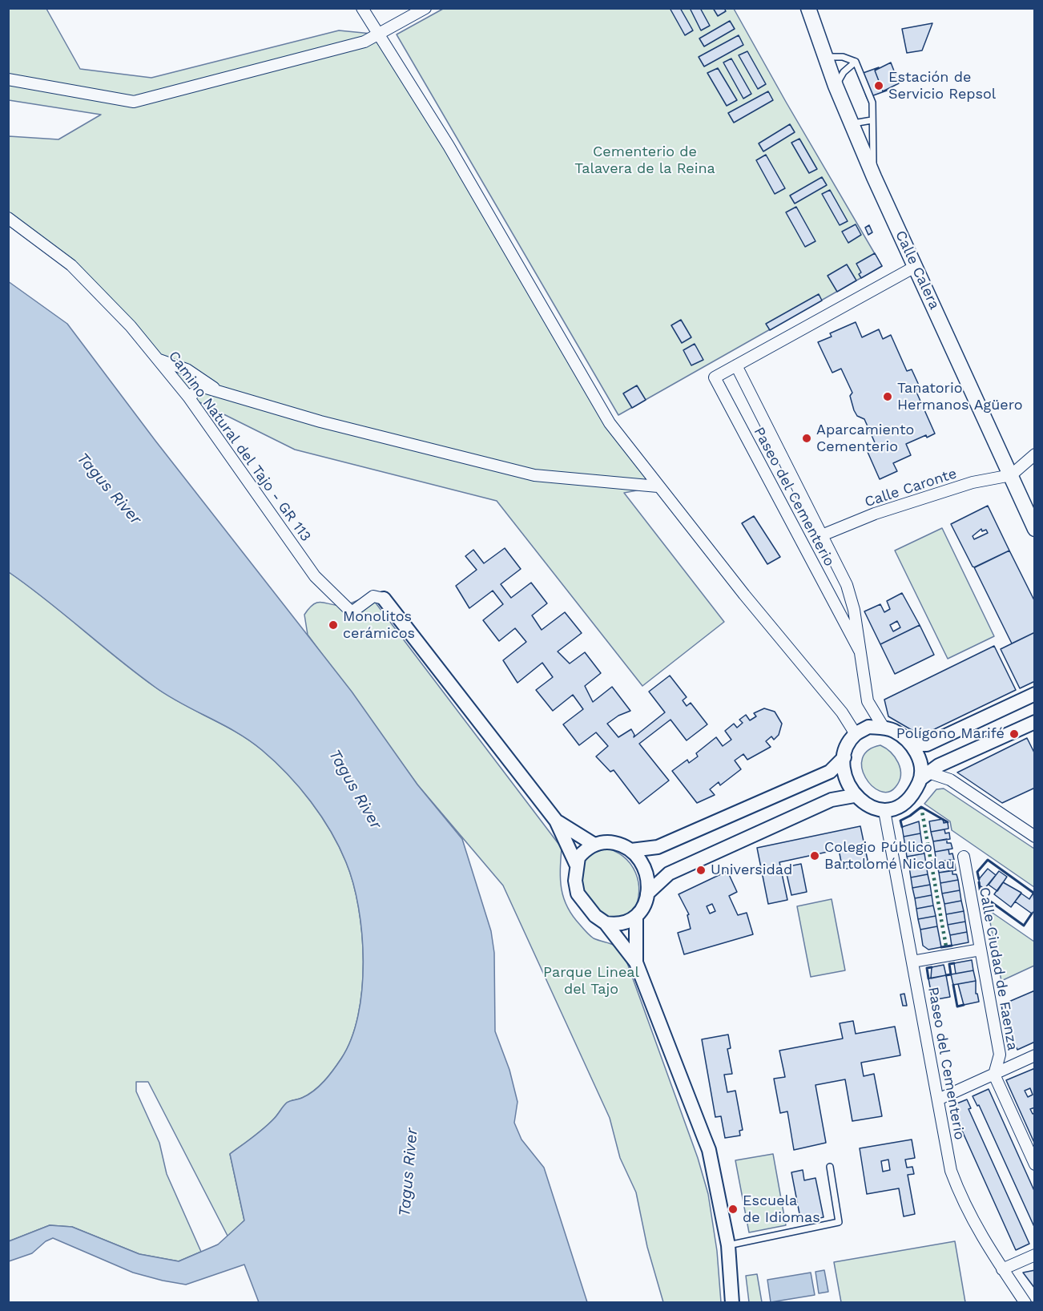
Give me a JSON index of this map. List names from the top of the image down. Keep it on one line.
{"streets":{"main road":["Calle Calera"],"street":["Camino Natural del Tajo - GR 113","Calle Caronte","Paseo del Cementerio","Calle Ciudad de Faenza"]},"crossings":[["Calle Calera","Calle Caronte"],["Calle Calera","Paseo del Cementerio"],["Calle Caronte","Paseo del Cementerio"]],"water":["Tagus River"],"parks":["Cementerio de Talavera de la Reina","Parque Lineal del Tajo"],"places":["Estación de Servicio Repsol","Tanatorio Hermanos Agüero","Aparcamiento Cementerio","Monolitos cerámicos","Polígono Marifé","Colegio Público Bartolomé Nicolau","Universidad","Escuela de Idiomas"]}
